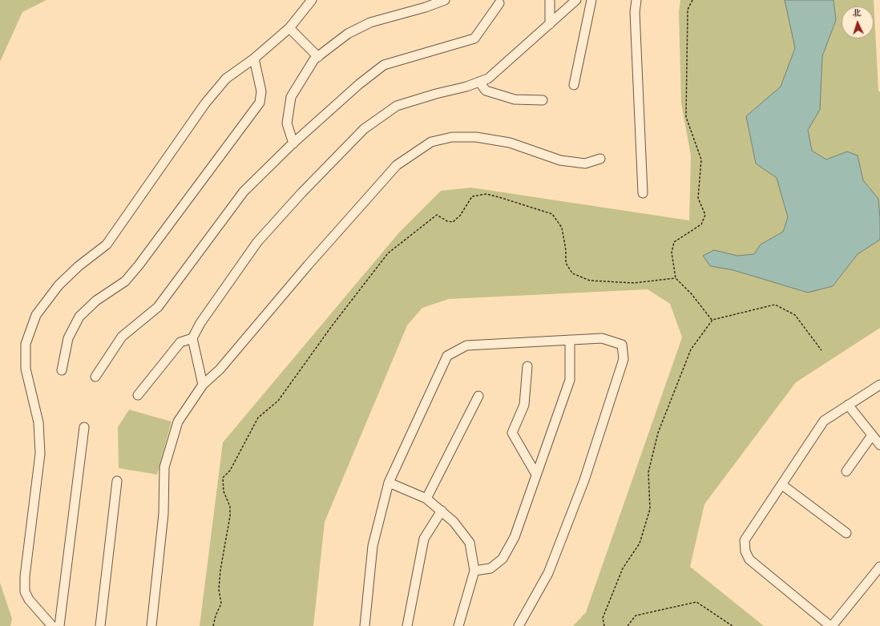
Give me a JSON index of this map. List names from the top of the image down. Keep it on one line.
{"north":"top"}
